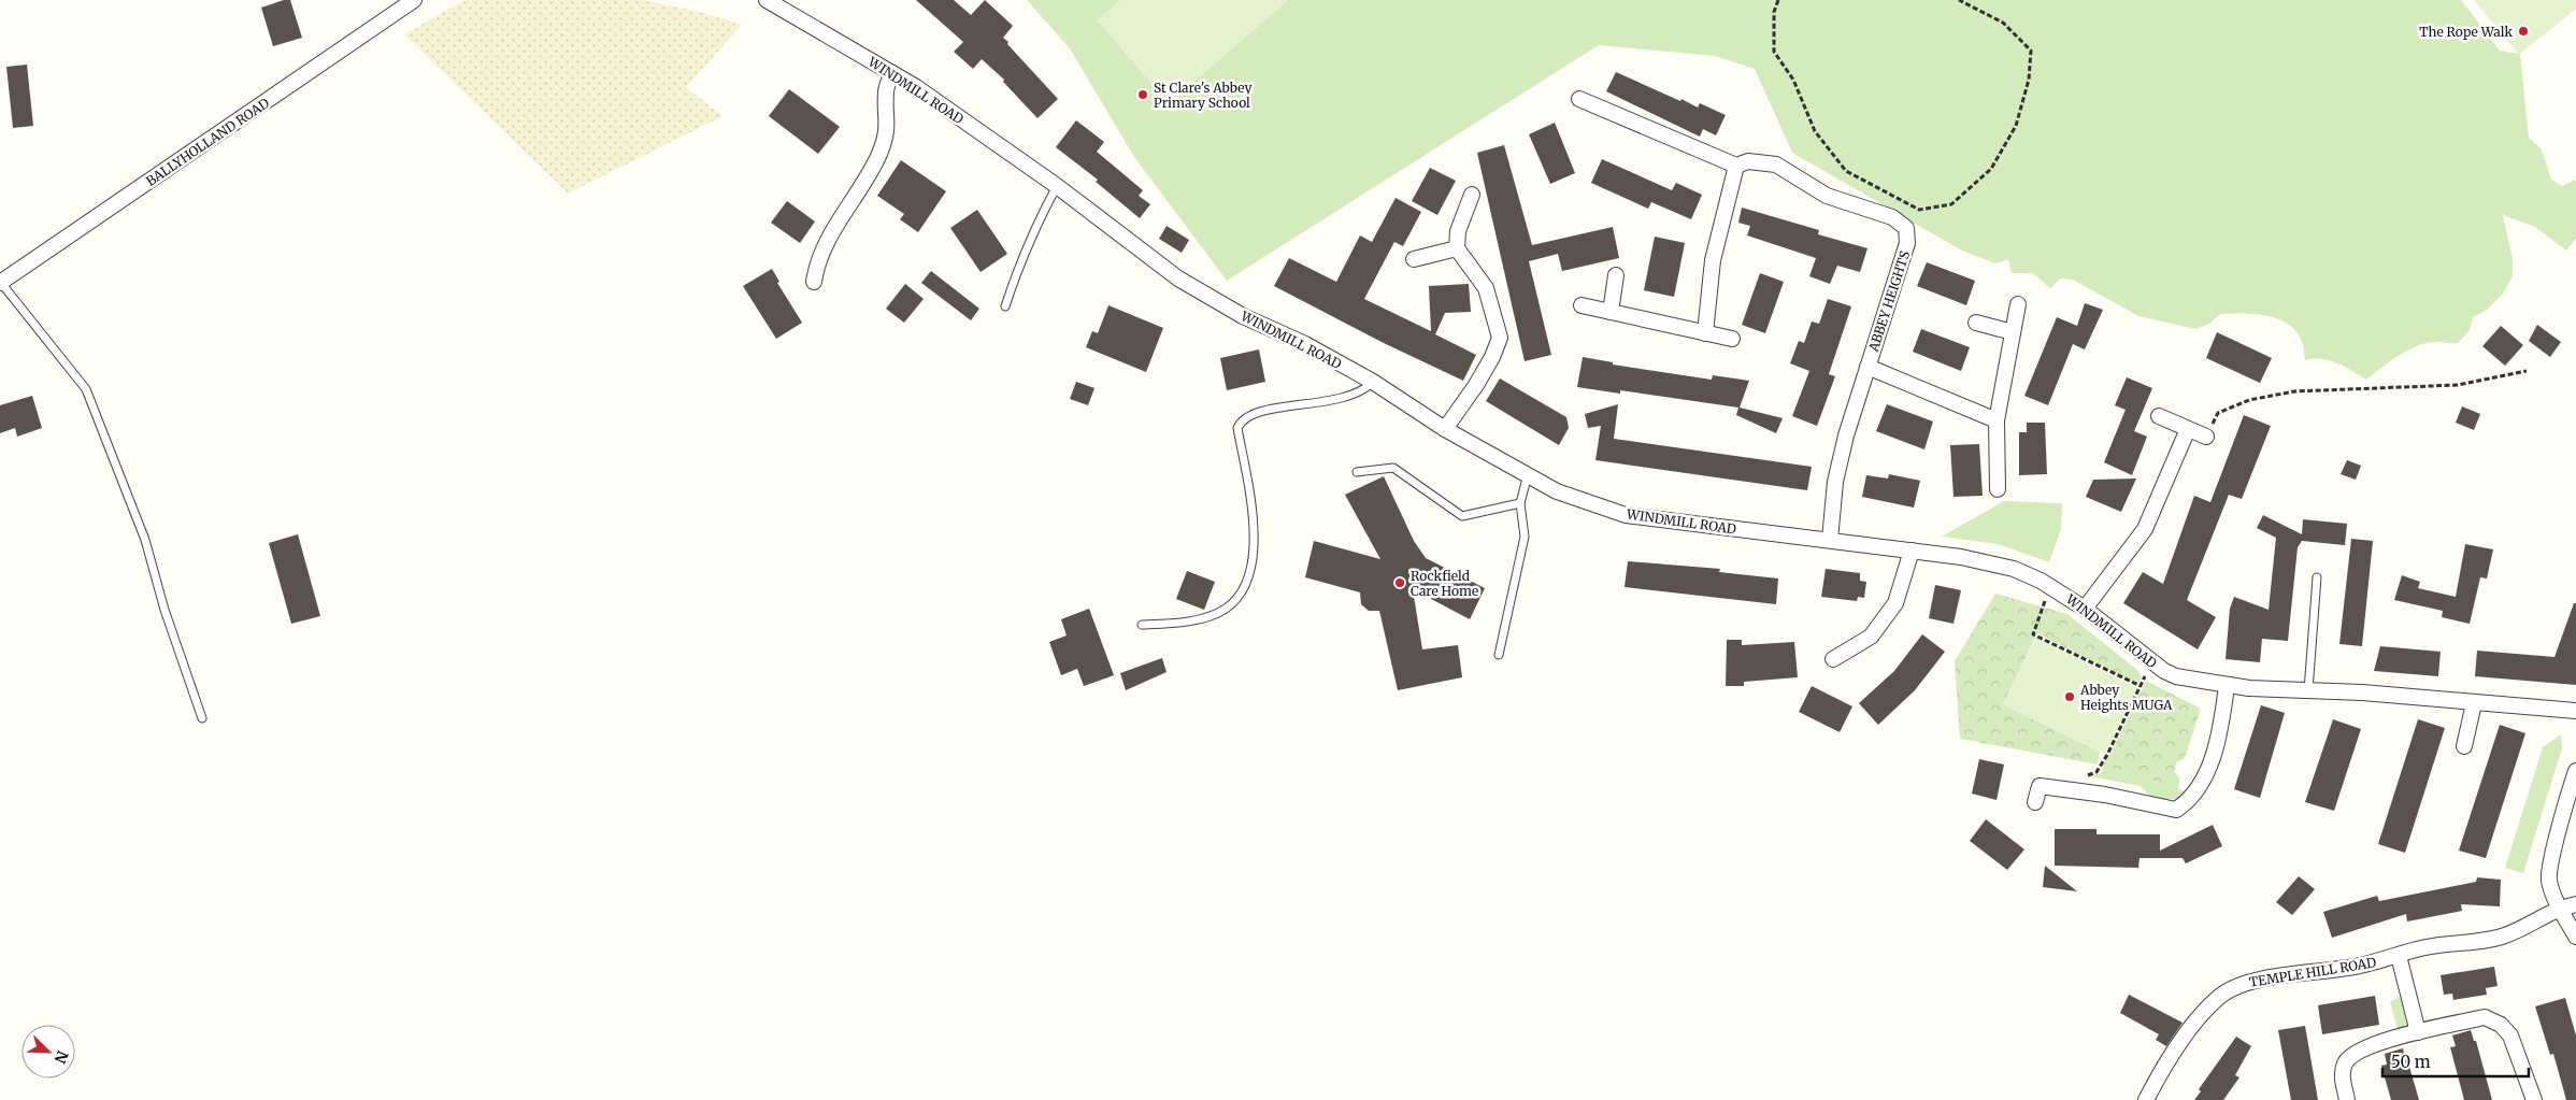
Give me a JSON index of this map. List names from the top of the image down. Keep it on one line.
{"streets":{"street":["WINDMILL ROAD","BALLYHOLLAND ROAD","ABBEY HEIGHTS","TEMPLE HILL ROAD"]},"crossings":[["WINDMILL ROAD","ABBEY HEIGHTS"]],"places":["The Rope Walk","St Clare's Abbey Primary School","Rockfield Care Home","Abbey Heights MUGA"],"scale_bar":"50 m","north":"bottom right"}
